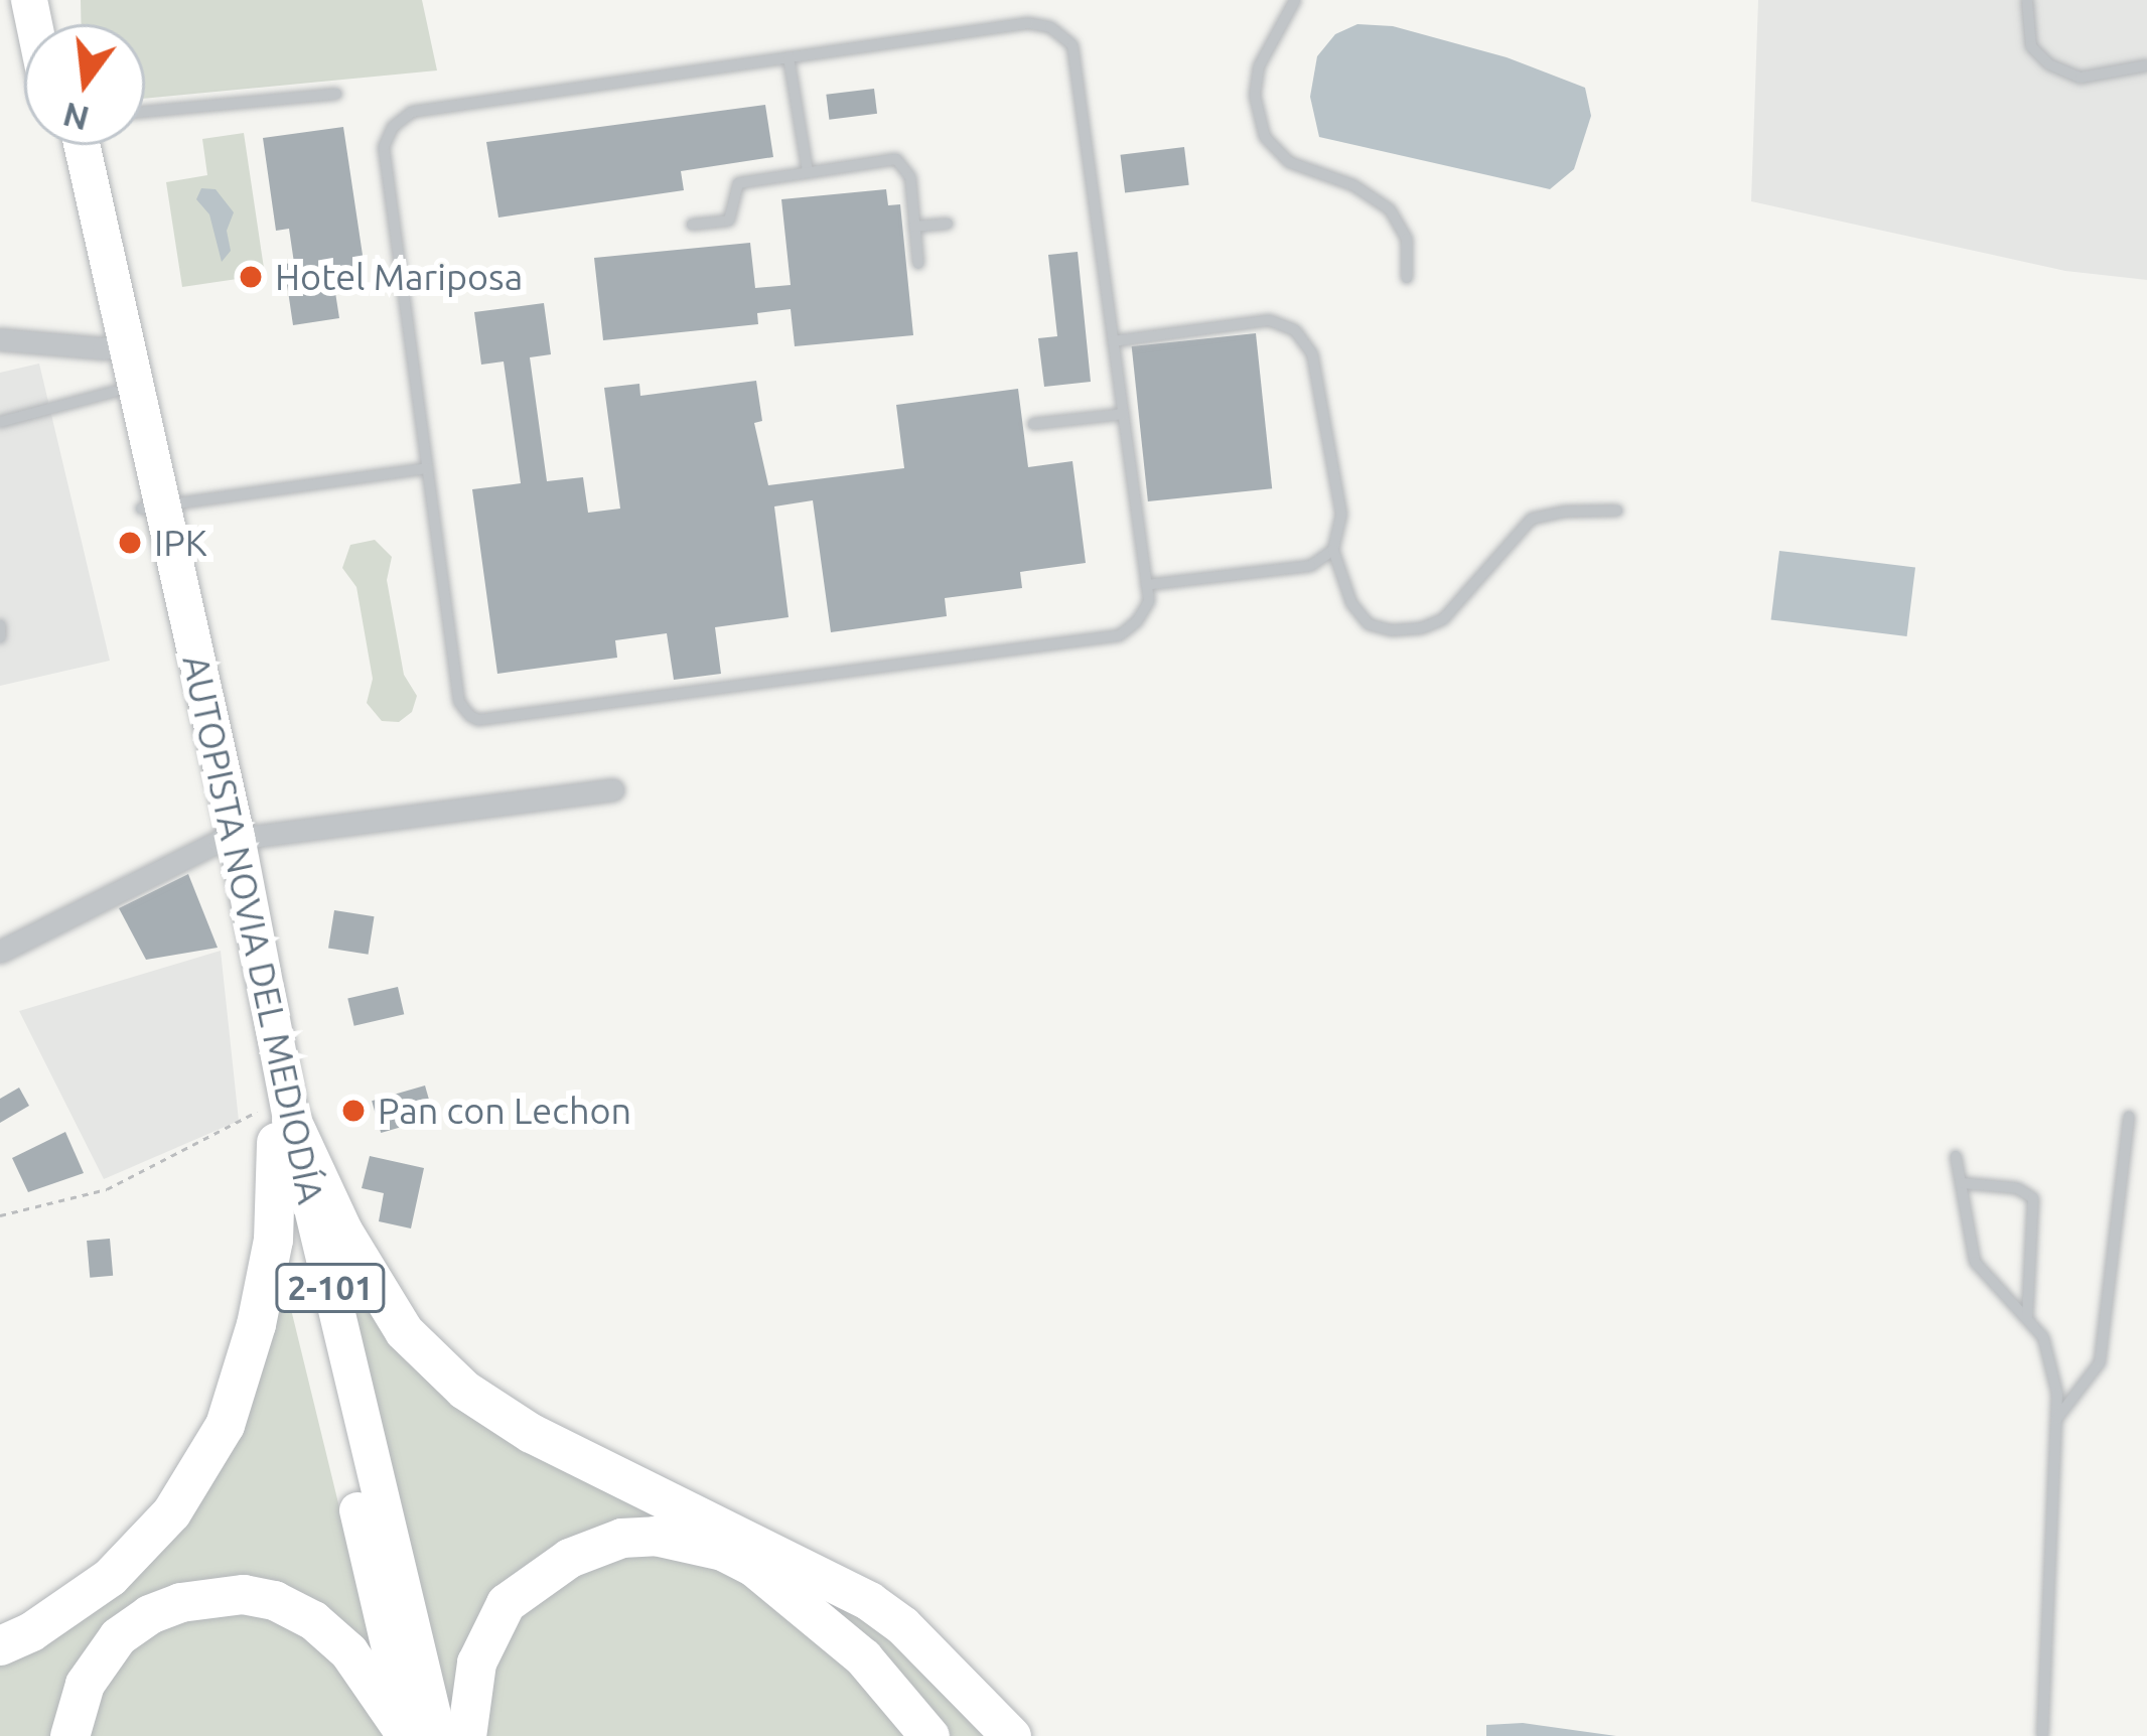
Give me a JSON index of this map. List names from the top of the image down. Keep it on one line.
{"streets":{"highway":["AUTOPISTA NOVIA DEL MEDIODÍA","2-101"]},"places":["Hotel Mariposa","IPK","Pan con Lechon"],"north":"bottom"}
